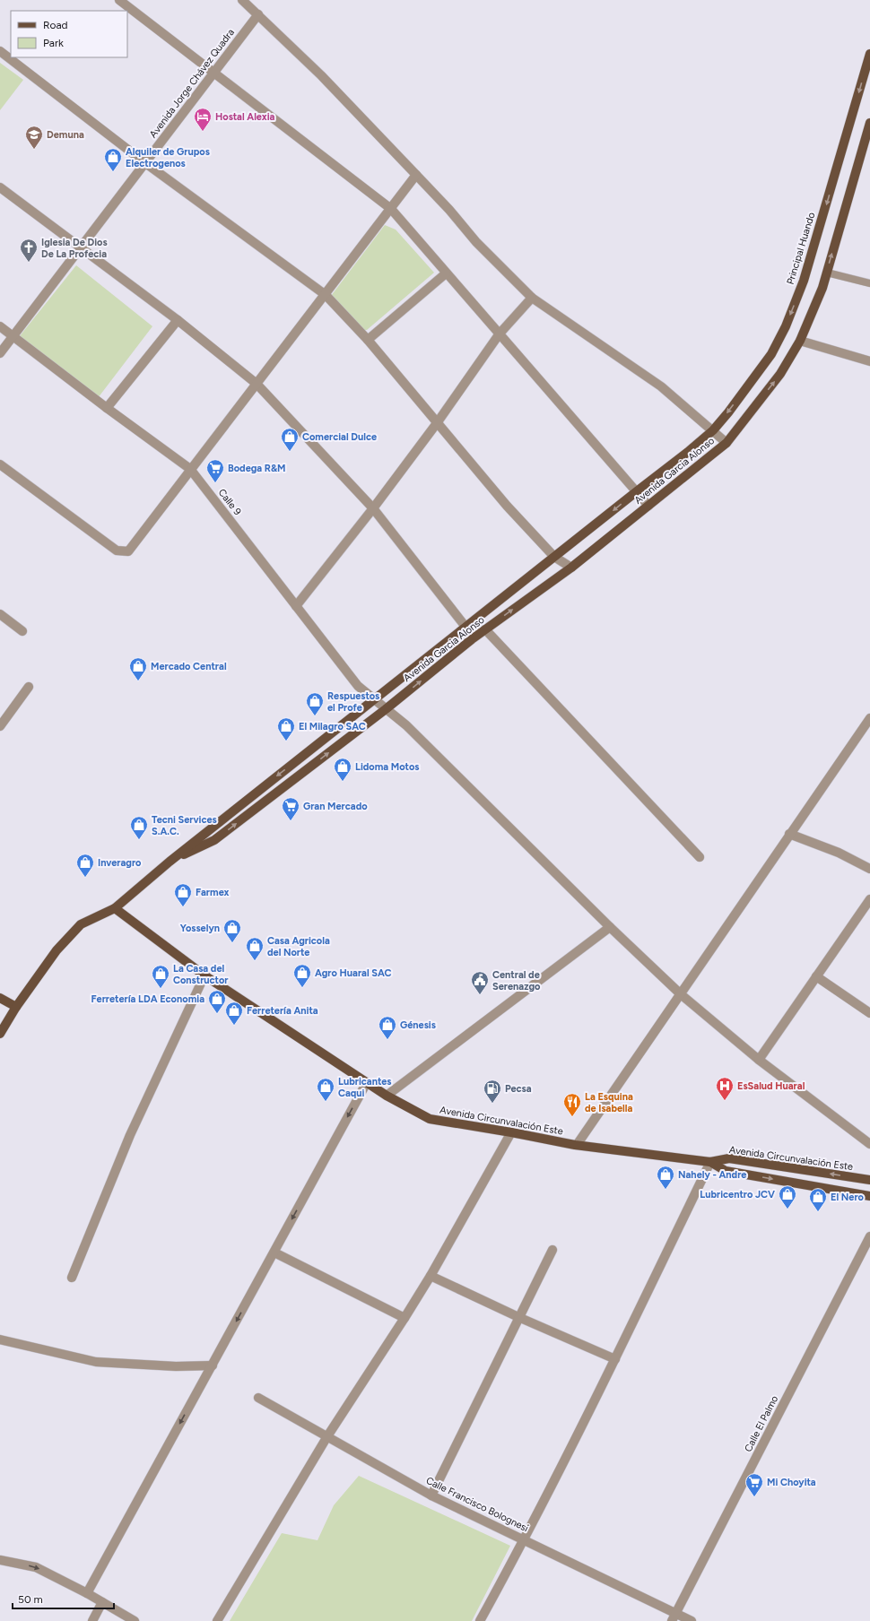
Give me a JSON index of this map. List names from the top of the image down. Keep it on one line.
{"streets":{"main road":["Principal Huando","Avenida Garcia Alonso","Avenida Circunvalación Este"],"street":["Avenida Jorge Chávez Quadra","Calle 9","Calle El Palmo","Calle Francisco Bolognesi"]},"crossings":[["Avenida Jorge Chávez Quadra","Calle 9"],["Principal Huando","Avenida Garcia Alonso"],["Avenida Garcia Alonso","Calle 9"],["Avenida Garcia Alonso","Avenida Circunvalación Este"],["Calle El Palmo","Calle Francisco Bolognesi"]],"places":{"hotel":["Hostal Alexia"],"school or university":["Demuna"],"shop":["Alquiler de Grupos Electrogenos","Comercial Dulce","Mercado Central","Respuestos el Profe","El Milagro SAC","Lidoma Motos","Tecni Services S.A.C.","Inveragro","Farmex","Yosselyn","Casa Agricola del Norte","Agro Huaral SAC","La Casa del Constructor","Ferretería LDA Economia","Ferretería Anita","Génesis","Lubricantes Caqui","Nahely - Andre","Lubricentro JCV","El Nero"],"church":["Iglesia De Dios De La Profecia"],"supermarket":["Bodega R&M","Gran Mercado","Mi Choyita"],"public building":["Central de Serenazgo"],"hospital":["EsSalud Huaral"],"fuel station":["Pecsa"],"restaurant":["La Esquina de Isabella"]},"legend":["Road","Park"],"scale_bar":"50 m"}
